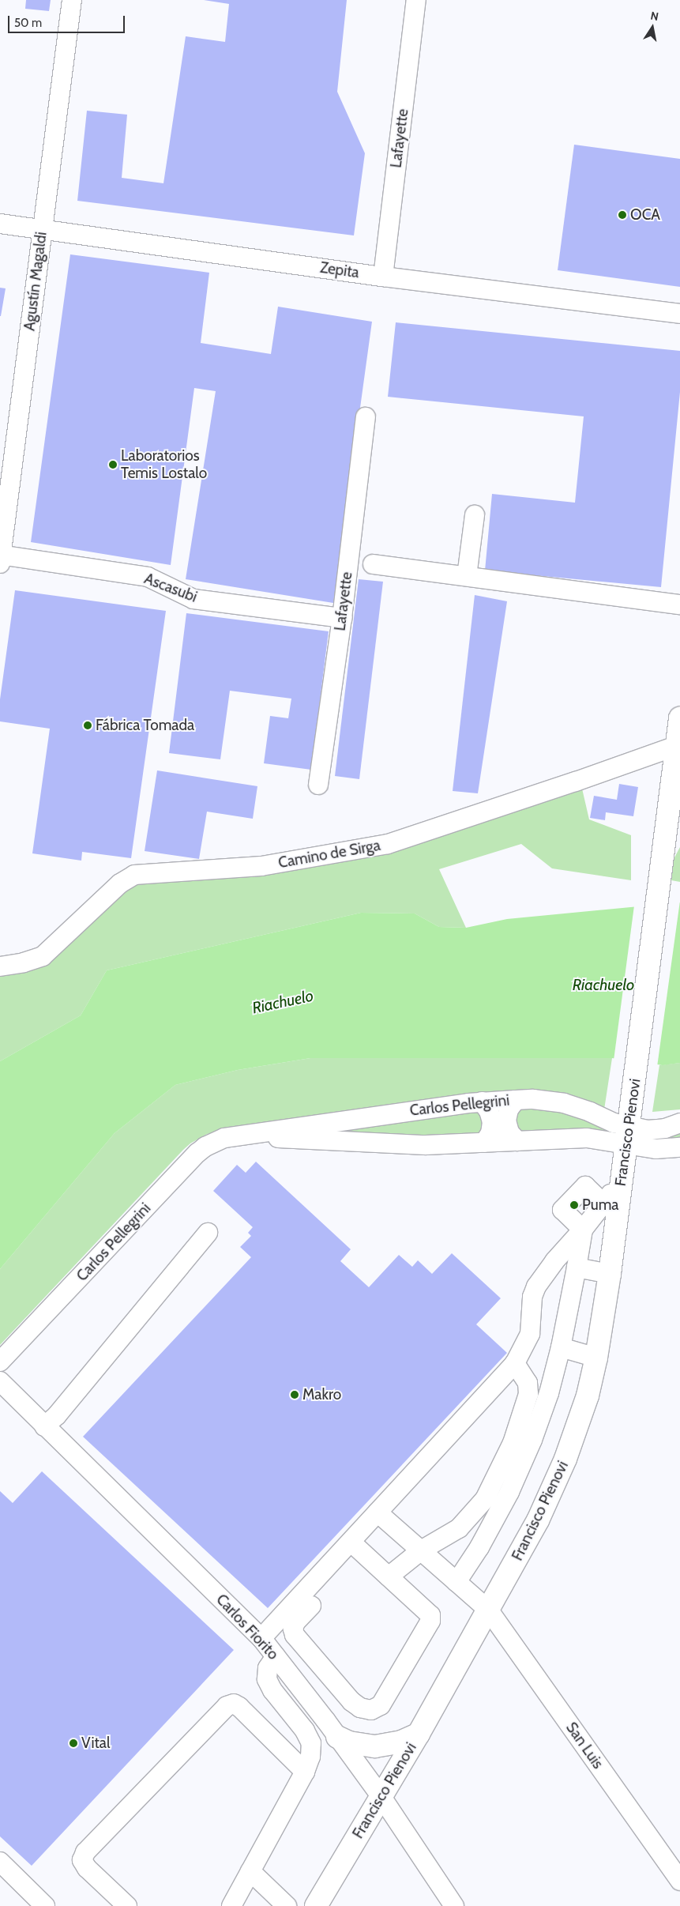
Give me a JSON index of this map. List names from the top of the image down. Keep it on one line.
{"streets":{"main road":["Francisco Pienovi"],"street":["Lafayette","Zepita","Agustín Magaldi","Ascasubi","Camino de Sirga","Carlos Pellegrini","Carlos Fiorito","San Luis"]},"crossings":[["Lafayette","Zepita"],["Lafayette","Ascasubi"],["Zepita","Agustín Magaldi"],["Agustín Magaldi","Ascasubi"],["Camino de Sirga","Francisco Pienovi"],["Carlos Pellegrini","Francisco Pienovi"],["Francisco Pienovi","Carlos Fiorito"],["Francisco Pienovi","San Luis"]],"water":["Riachuelo"],"places":["OCA","Laboratorios Temis Lostalo","Fábrica Tomada","Puma","Makro","Vital"],"scale_bar":"50 m","north":"top"}
